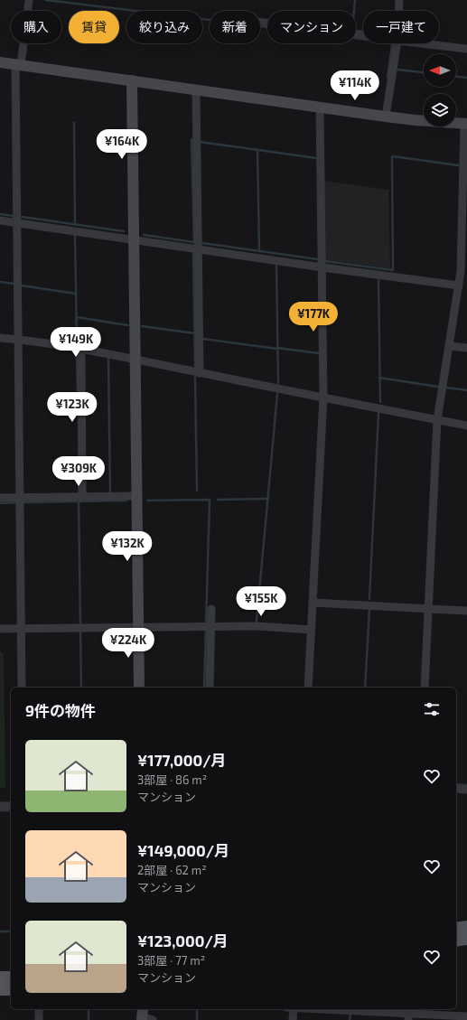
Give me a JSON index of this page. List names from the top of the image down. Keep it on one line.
{"north":"left","page":{"chip":["購入","賃貸","絞り込み","新着","マンション","一戸建て"],"price":["¥114K","¥164K","¥177K","¥149K","¥123K","¥309K","¥132K","¥155K","¥224K"],"heading":"9件の物件","list":[{"name":"¥177,000/月","note":"3部屋 · 86 m² · マンション"},{"name":"¥149,000/月","note":"2部屋 · 62 m² · マンション"},{"name":"¥123,000/月","note":"3部屋 · 77 m² · マンション"}]}}
